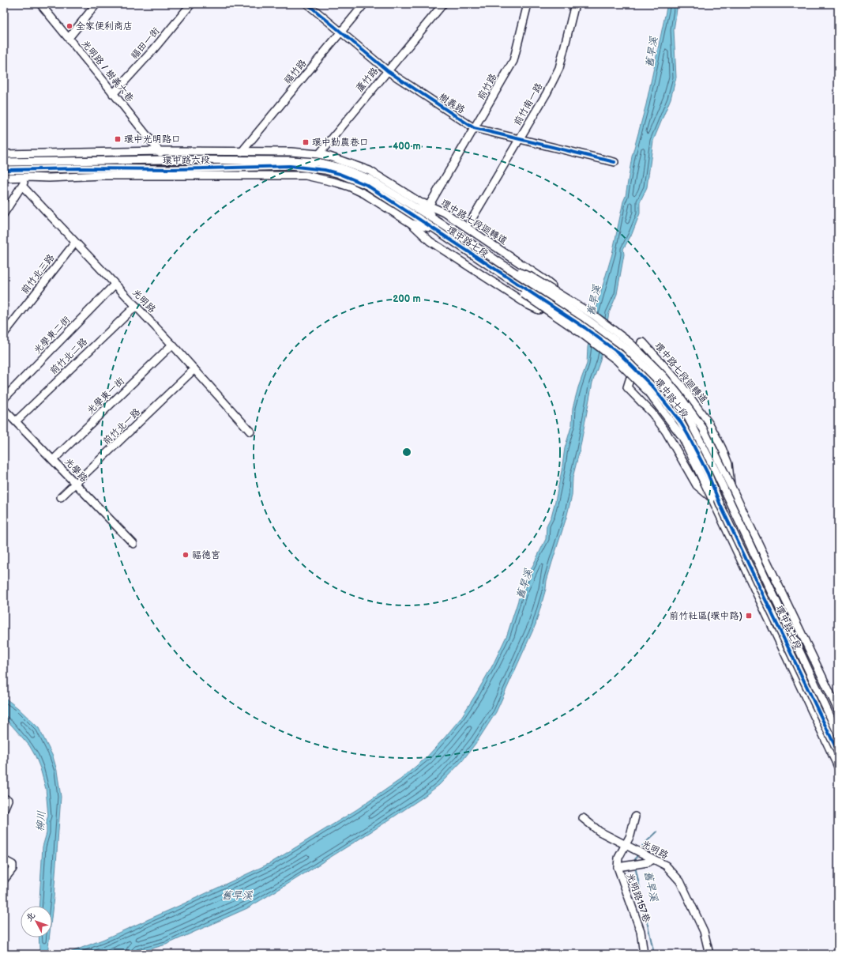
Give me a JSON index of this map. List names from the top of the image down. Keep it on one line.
{"streets":{"street":["福田一街","光明路 / 樹義六巷","福竹路","蘆竹路","前竹路","樹義路","前竹南一路","環中路六段","環中路七段迴轉道","環中路七段","前竹北三路","光明路","光學東二街","前竹北二路","光學東一街","前竹北一路","光學路","光明路157巷"]},"crossings":[["福田一街","光明路 / 樹義六巷"],["光明路 / 樹義六巷","環中路六段"],["福竹路","樹義路"],["福竹路","環中路六段"],["蘆竹路","樹義路"],["蘆竹路","環中路六段"],["前竹路","樹義路"],["前竹路","環中路七段迴轉道"],["樹義路","前竹南一路"],["環中路六段","環中路七段"],["環中路七段迴轉道","環中路七段"],["前竹北三路","光明路"],["光明路","光學東二街"],["光明路","前竹北二路"],["光明路","光學東一街"],["光明路","前竹北一路"],["光明路","光明路157巷"],["前竹北二路","光學路"],["光學東一街","光學路"],["前竹北一路","光學路"]],"water":["舊旱溪","柳川"],"places":{"other":["全家便利商店","福德宮"],"transit":["環中光明路口","環中勤農巷口","前竹社區(環中路)"]},"north":"top left","rings":["400 m","200 m"]}
